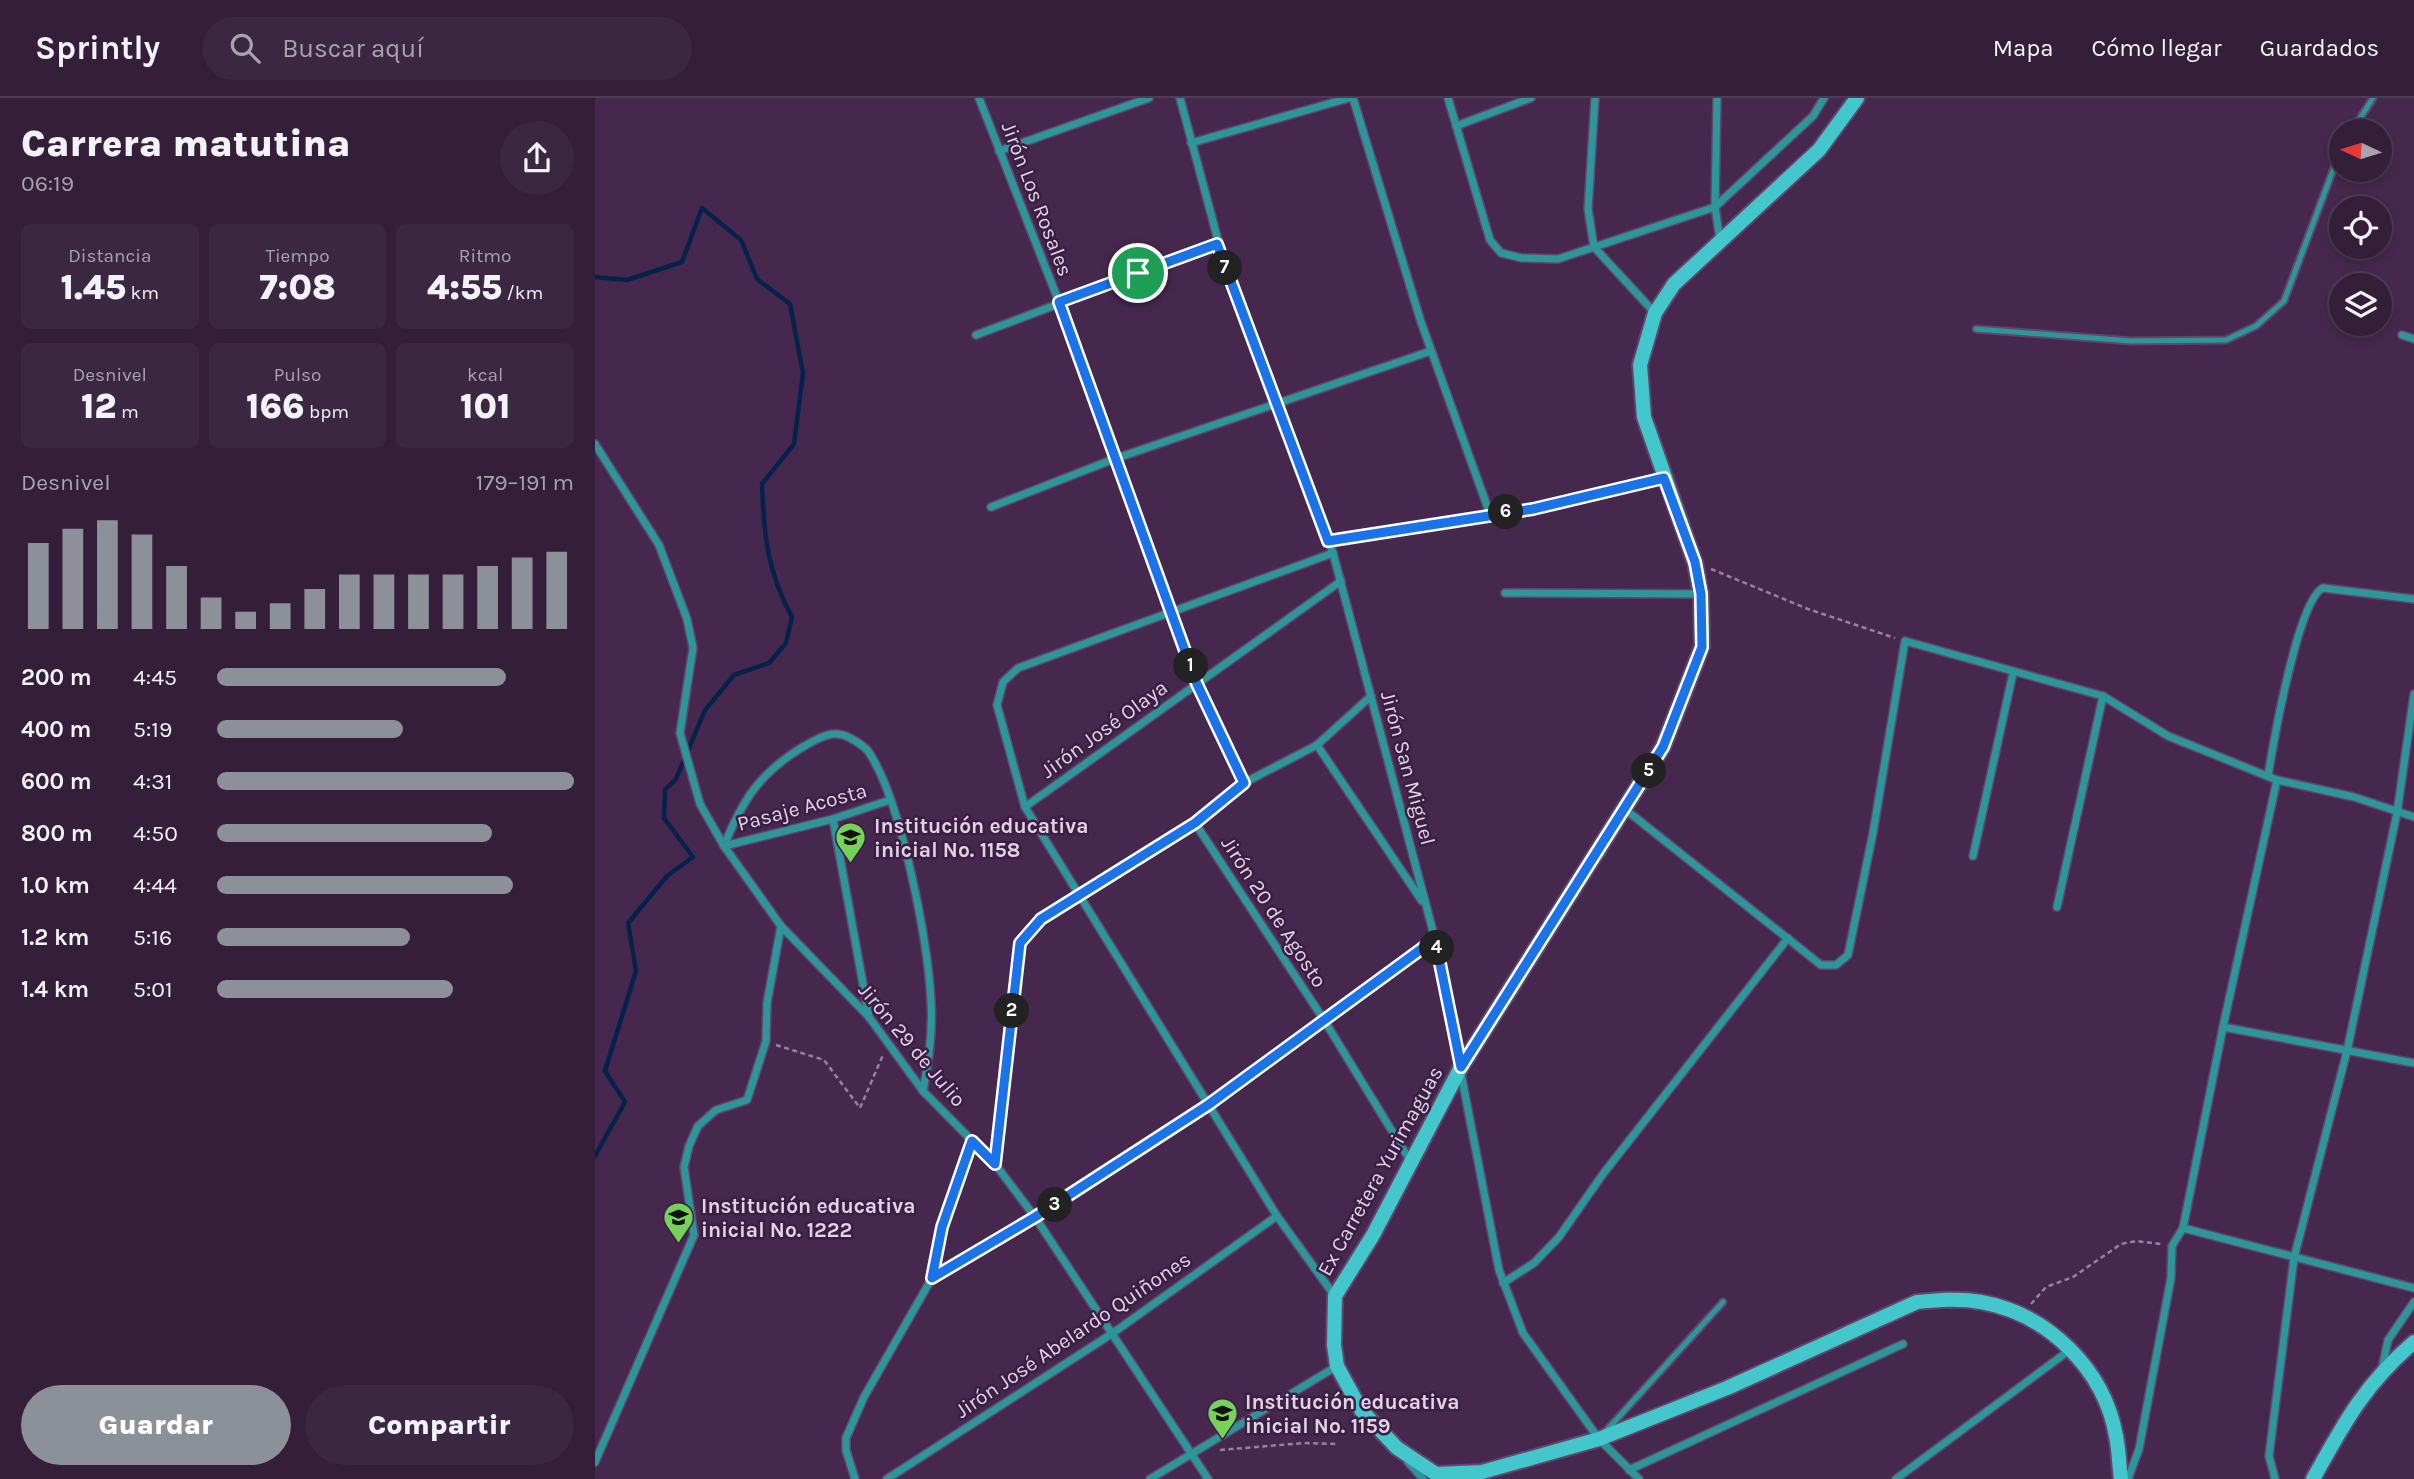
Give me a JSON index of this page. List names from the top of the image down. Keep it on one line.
{"streets":{"street":["Jirón Los Rosales","Jirón José Olaya","Jirón San Miguel","Pasaje Acosta","Jirón 20 de Agosto","Jirón 29 de Julio","Ex Carretera Yurimaguas","Jirón José Abelardo Quiñones"]},"crossings":[["Jirón Los Rosales","Jirón José Olaya"],["Jirón José Olaya","Jirón San Miguel"],["Jirón San Miguel","Ex Carretera Yurimaguas"],["Pasaje Acosta","Jirón 29 de Julio"],["Jirón 20 de Agosto","Ex Carretera Yurimaguas"],["Jirón 29 de Julio","Jirón José Abelardo Quiñones"]],"places":{"school or university":["Institución educativa inicial No. 1158","Institución educativa inicial No. 1222","Institución educativa inicial No. 1159"]},"north":"left","page":{"header":"Sprintly","search":"Buscar aquí","nav":["Mapa","Cómo llegar","Guardados"],"heading":["Carrera matutina","06:19"],"stats":[["Distancia","1.45 km"],["Tiempo","7:08"],["Ritmo","4:55 /km"],["Desnivel","12 m"],["Pulso","166 bpm"],["kcal","101"]],"pins":["7","6","1","5","4","2","3"],"chart":["Desnivel","179–191 m"],"list":[{"name":"200 m","note":"4:45"},{"name":"400 m","note":"5:19"},{"name":"600 m","note":"4:31"},{"name":"800 m","note":"4:50"},{"name":"1.0 km","note":"4:44"},{"name":"1.2 km","note":"5:16"},{"name":"1.4 km","note":"5:01"}],"buttons":["Guardar","Compartir"]}}
